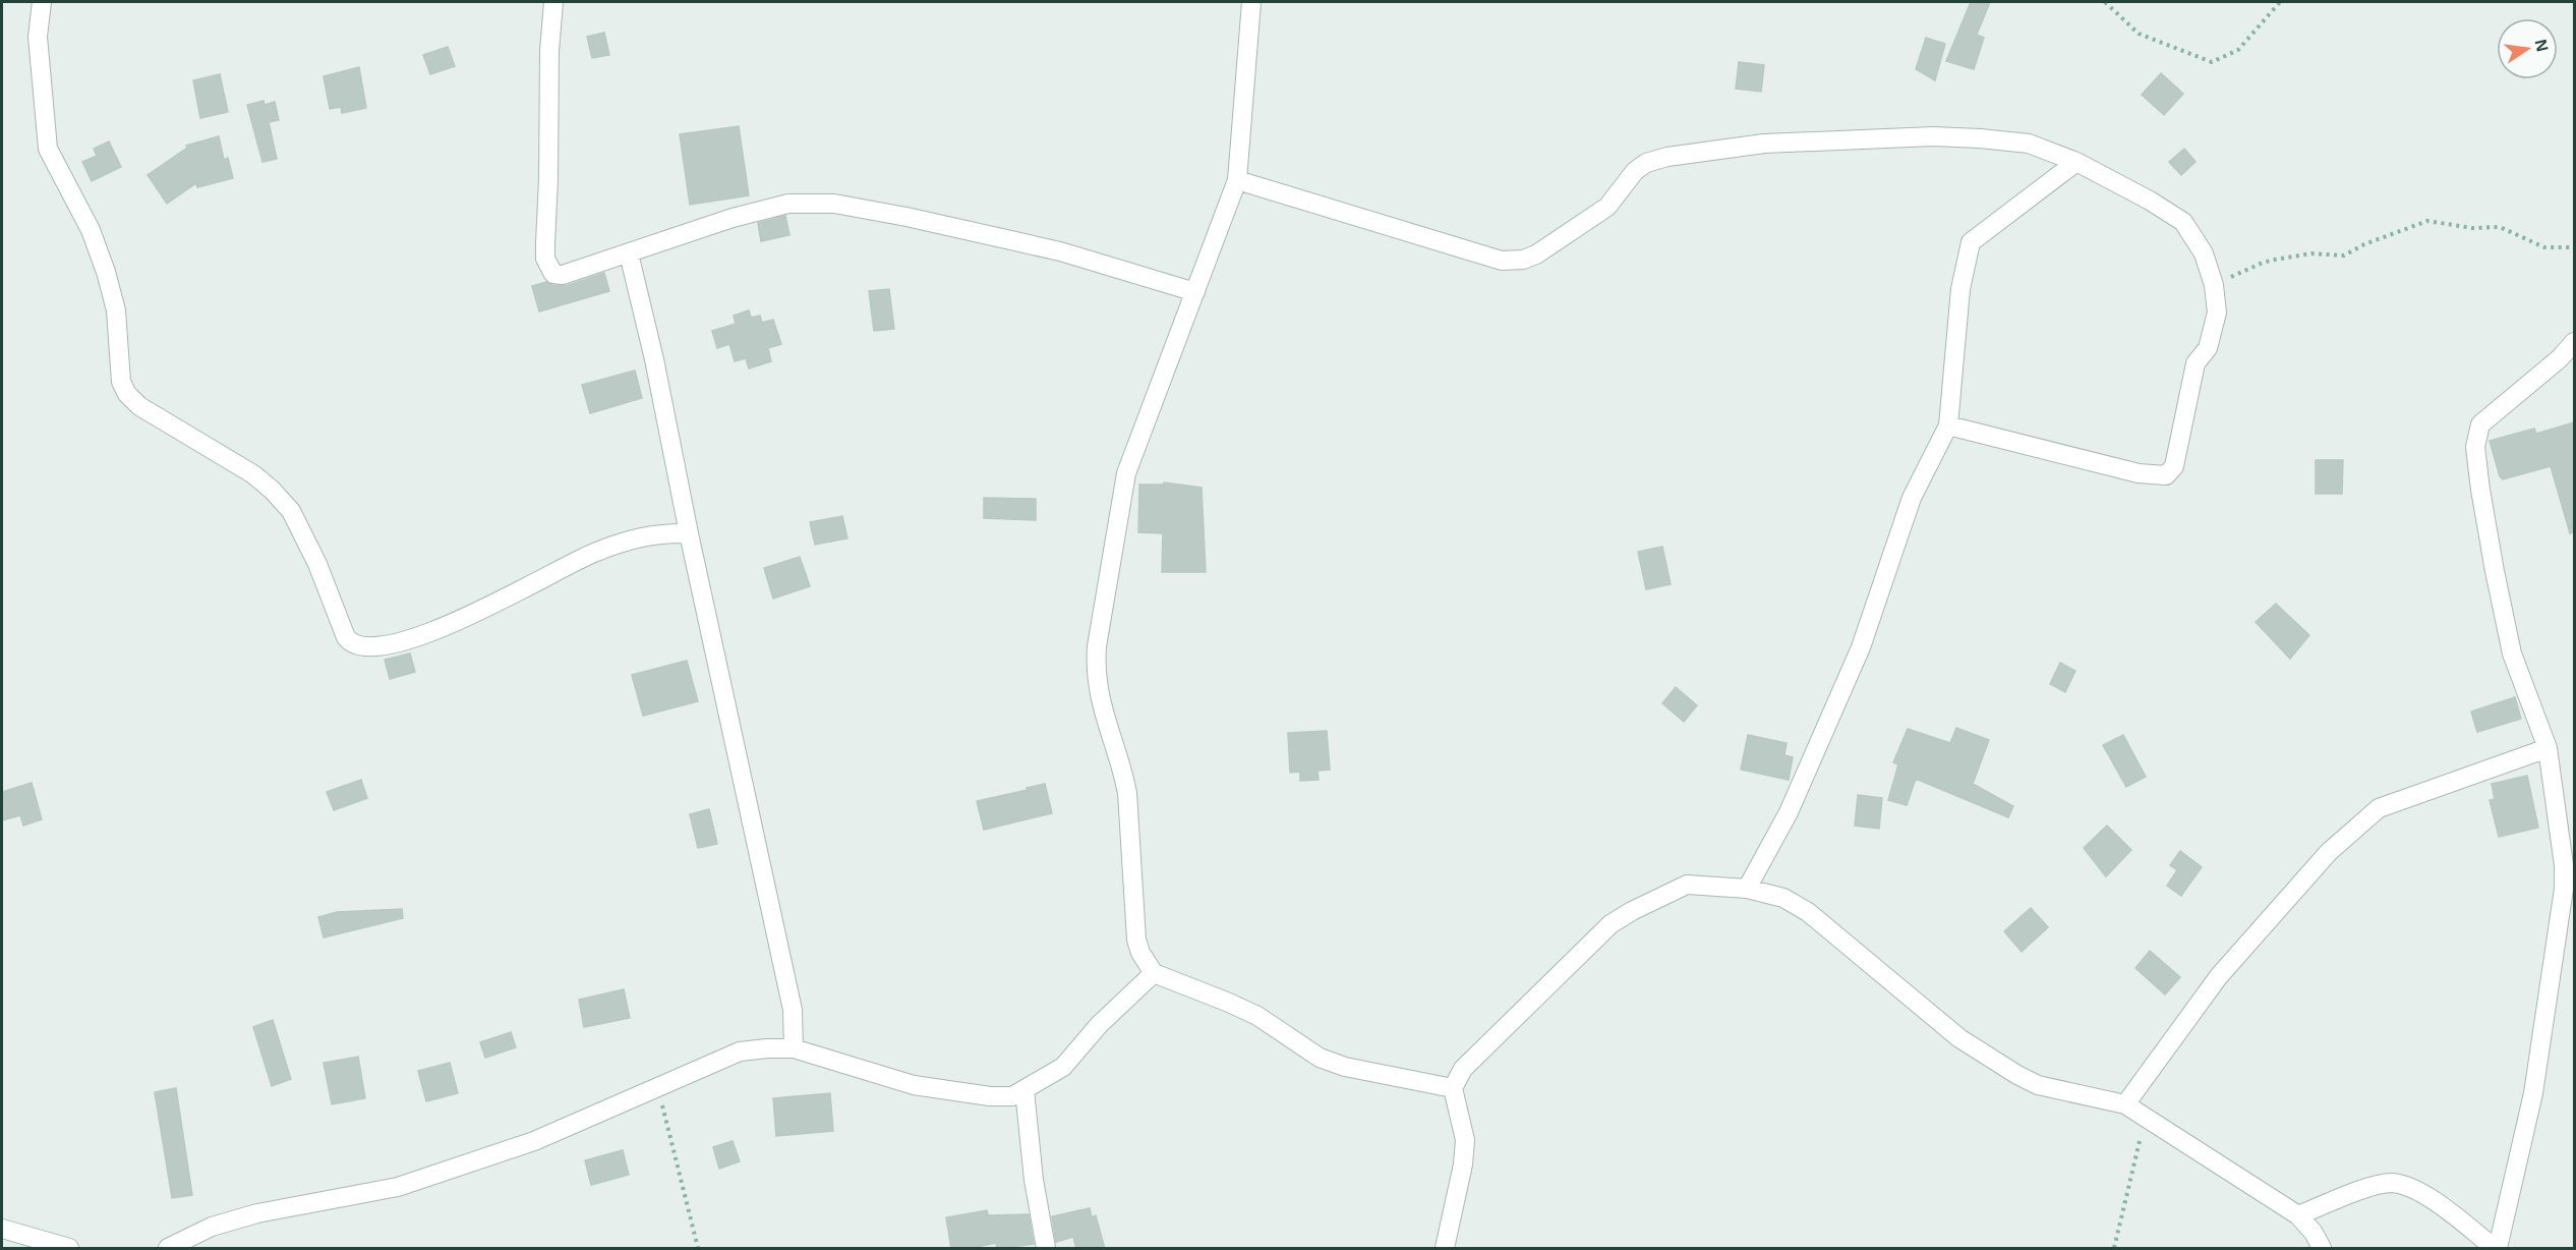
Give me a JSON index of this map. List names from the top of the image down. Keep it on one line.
{"north":"right"}
